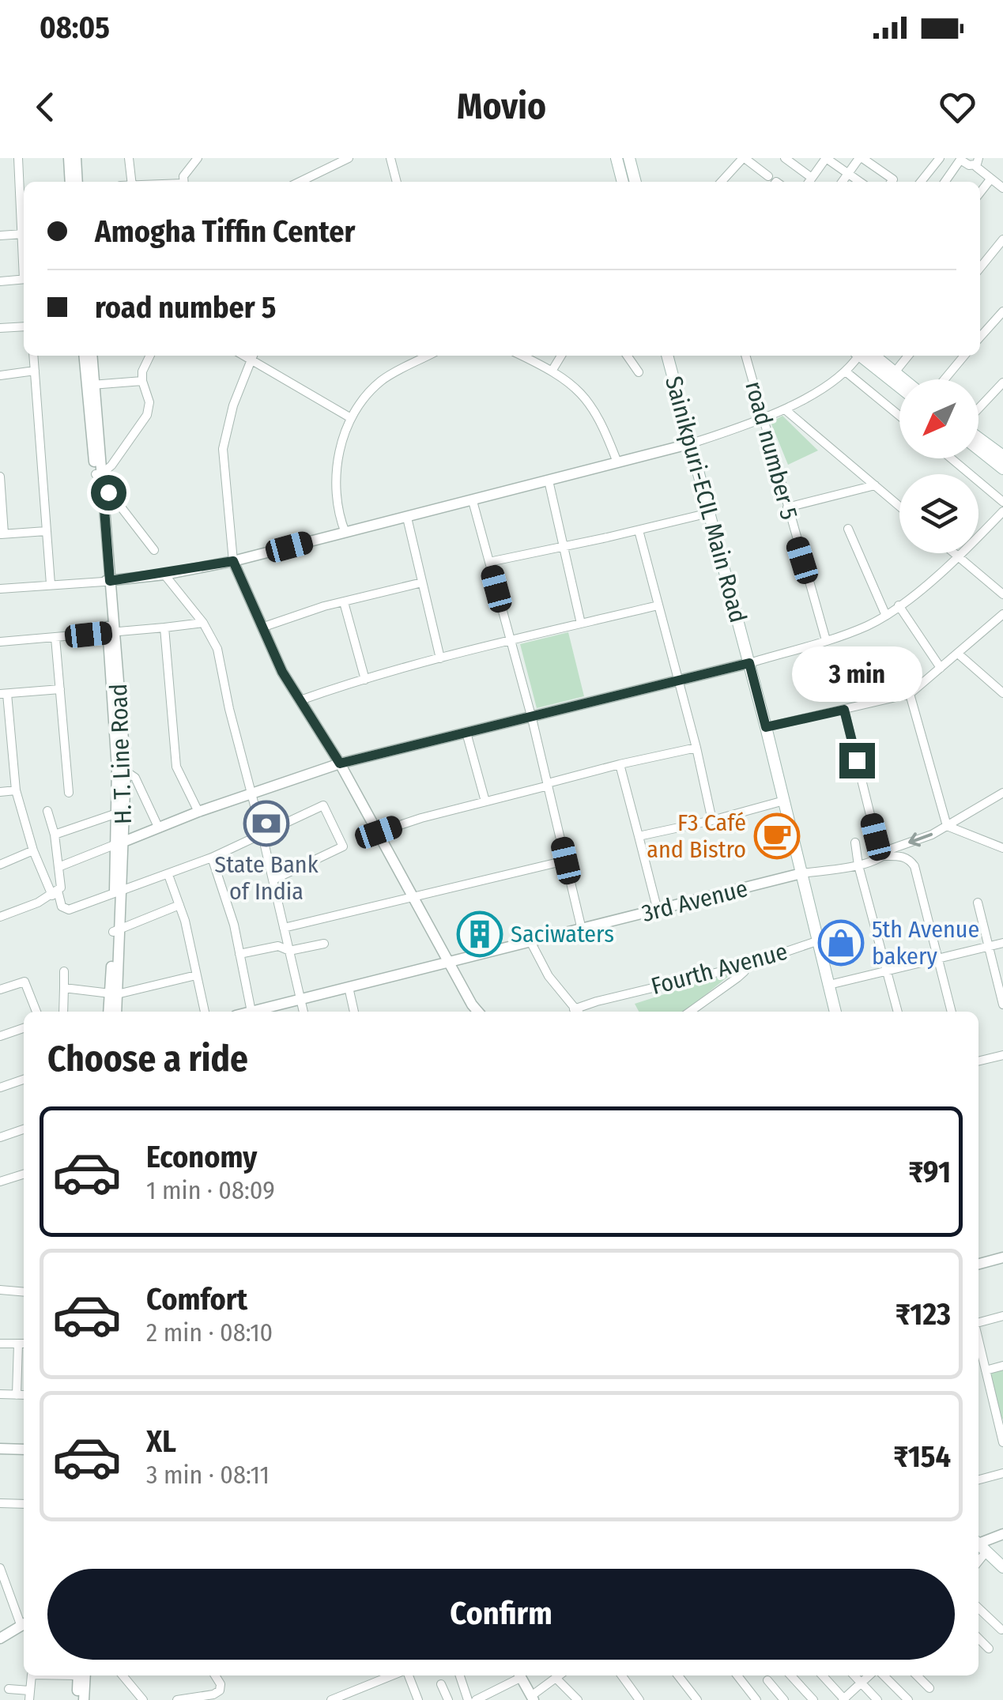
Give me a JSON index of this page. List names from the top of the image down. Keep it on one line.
{"streets":{"main road":["Sainikpuri-ECIL Main Road"],"street":["road number 5","H. T. Line Road","3rd Avenue","Fourth Avenue"]},"crossings":[["Sainikpuri-ECIL Main Road","3rd Avenue"],["Sainikpuri-ECIL Main Road","Fourth Avenue"]],"places":{"bank":["State Bank of India"],"cafe":["F3 Café and Bistro"],"building":["Saciwaters"],"shop":["5th Avenue bakery"]},"north":"bottom left","page":{"status":"08:05","header":"Movio","banner":["Amogha Tiffin Center","road number 5"],"bubble":"3 min","heading":"Choose a ride","list":[{"name":"Economy","note":"1 min · 08:09","value":"₹91"},{"name":"Comfort","note":"2 min · 08:10","value":"₹123"},{"name":"XL","note":"3 min · 08:11","value":"₹154"}],"buttons":"Confirm"}}
